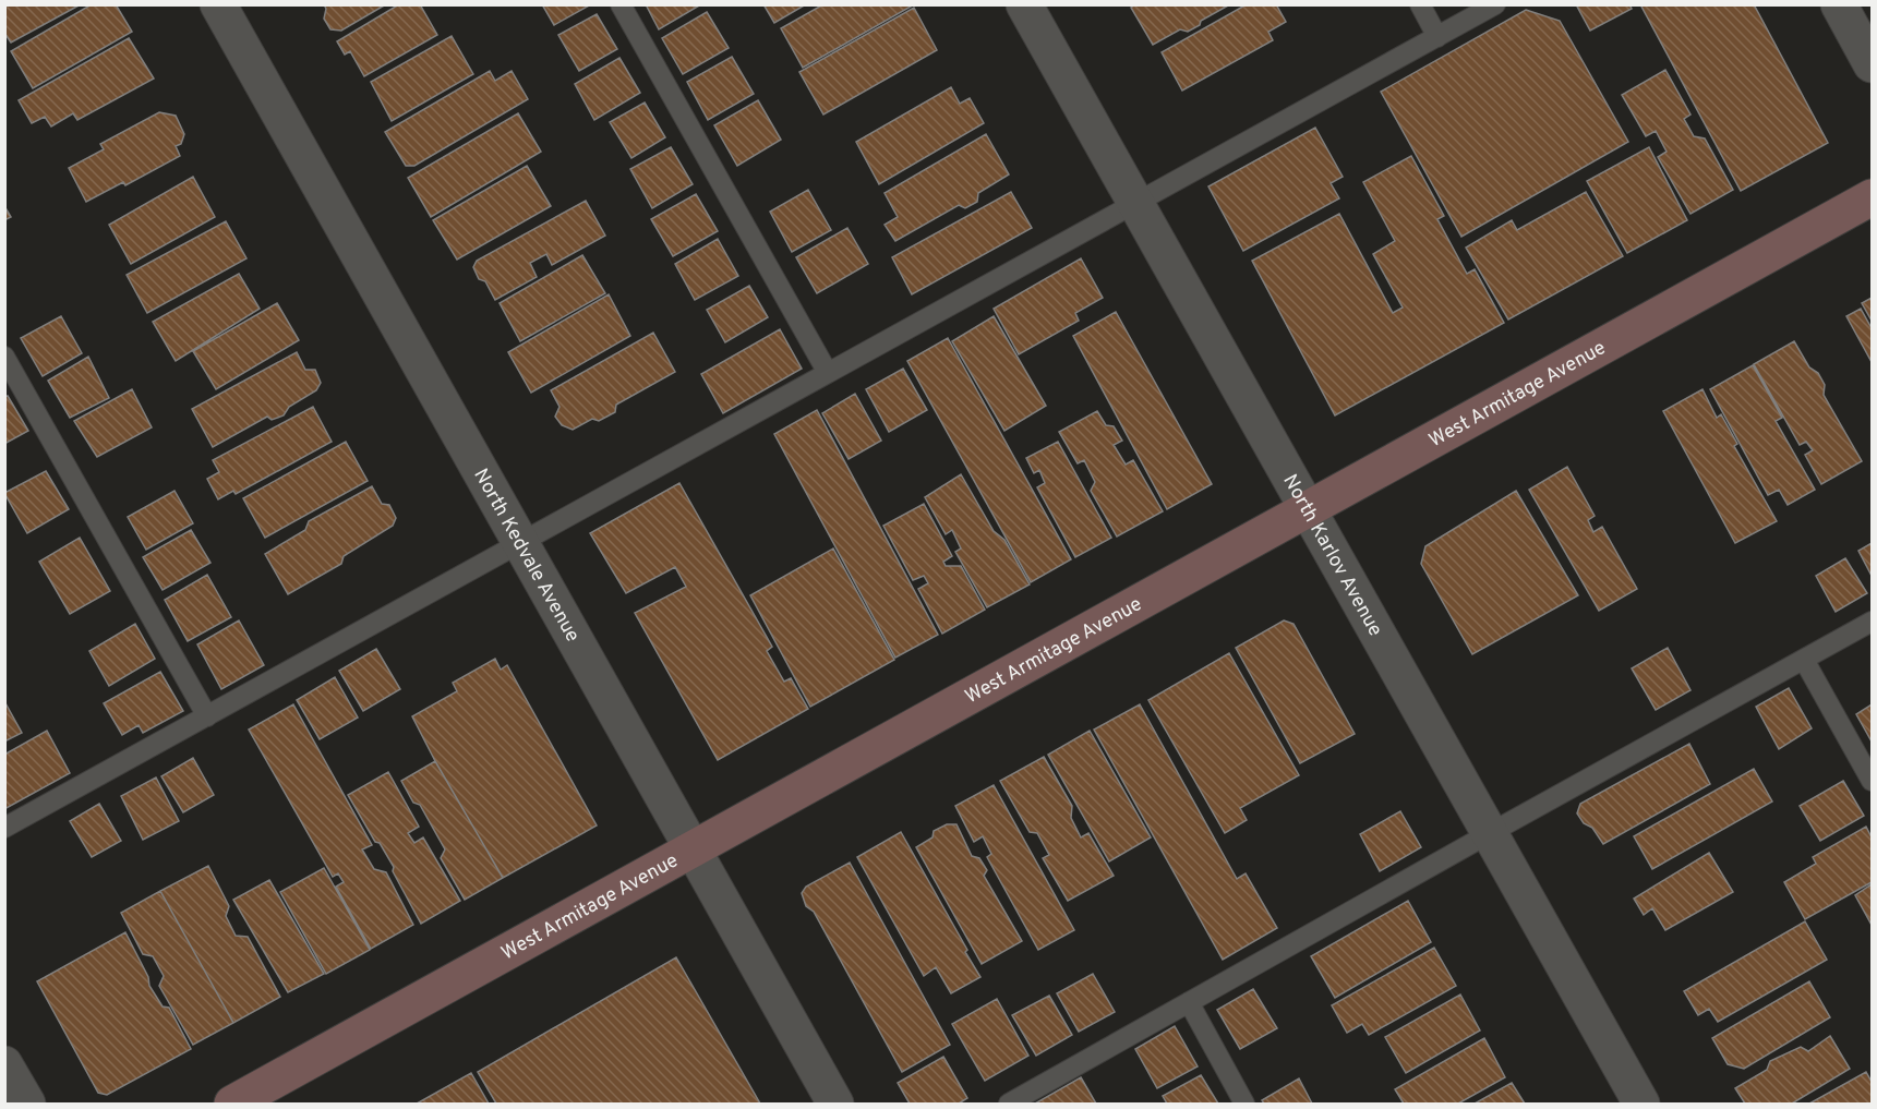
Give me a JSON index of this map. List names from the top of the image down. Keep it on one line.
{"streets":{"main road":["West Armitage Avenue"],"street":["North Kedvale Avenue","North Karlov Avenue"]},"crossings":[["West Armitage Avenue","North Kedvale Avenue"],["West Armitage Avenue","North Karlov Avenue"]]}
